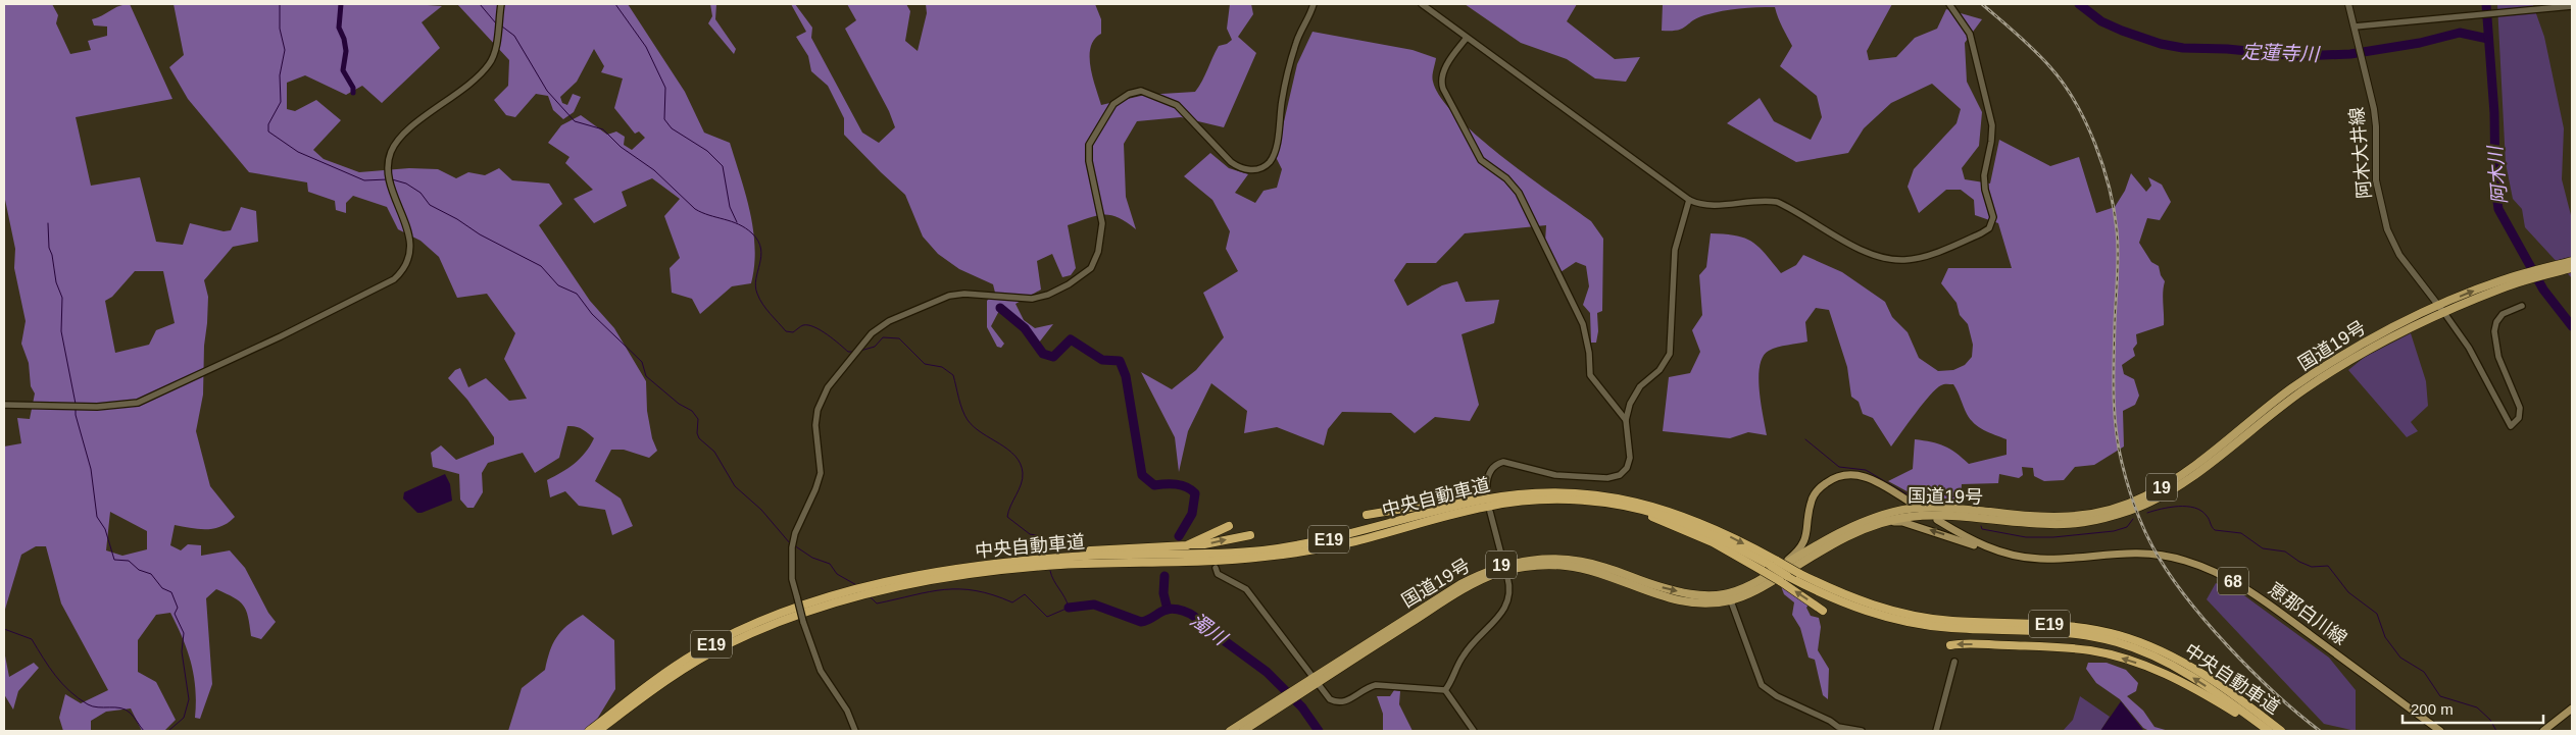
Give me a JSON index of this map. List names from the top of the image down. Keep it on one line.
{"streets":{"highway":["国道19号","19","中央自動車道","E19"],"main road":["阿木大井線","68","恵那白川線"]},"crossings":[["阿木大井線","国道19号"],["国道19号","中央自動車道"],["国道19号","68"],["68","恵那白川線"]],"water":["定蓮寺川","阿木川","濁川"],"scale_bar":"200 m"}
